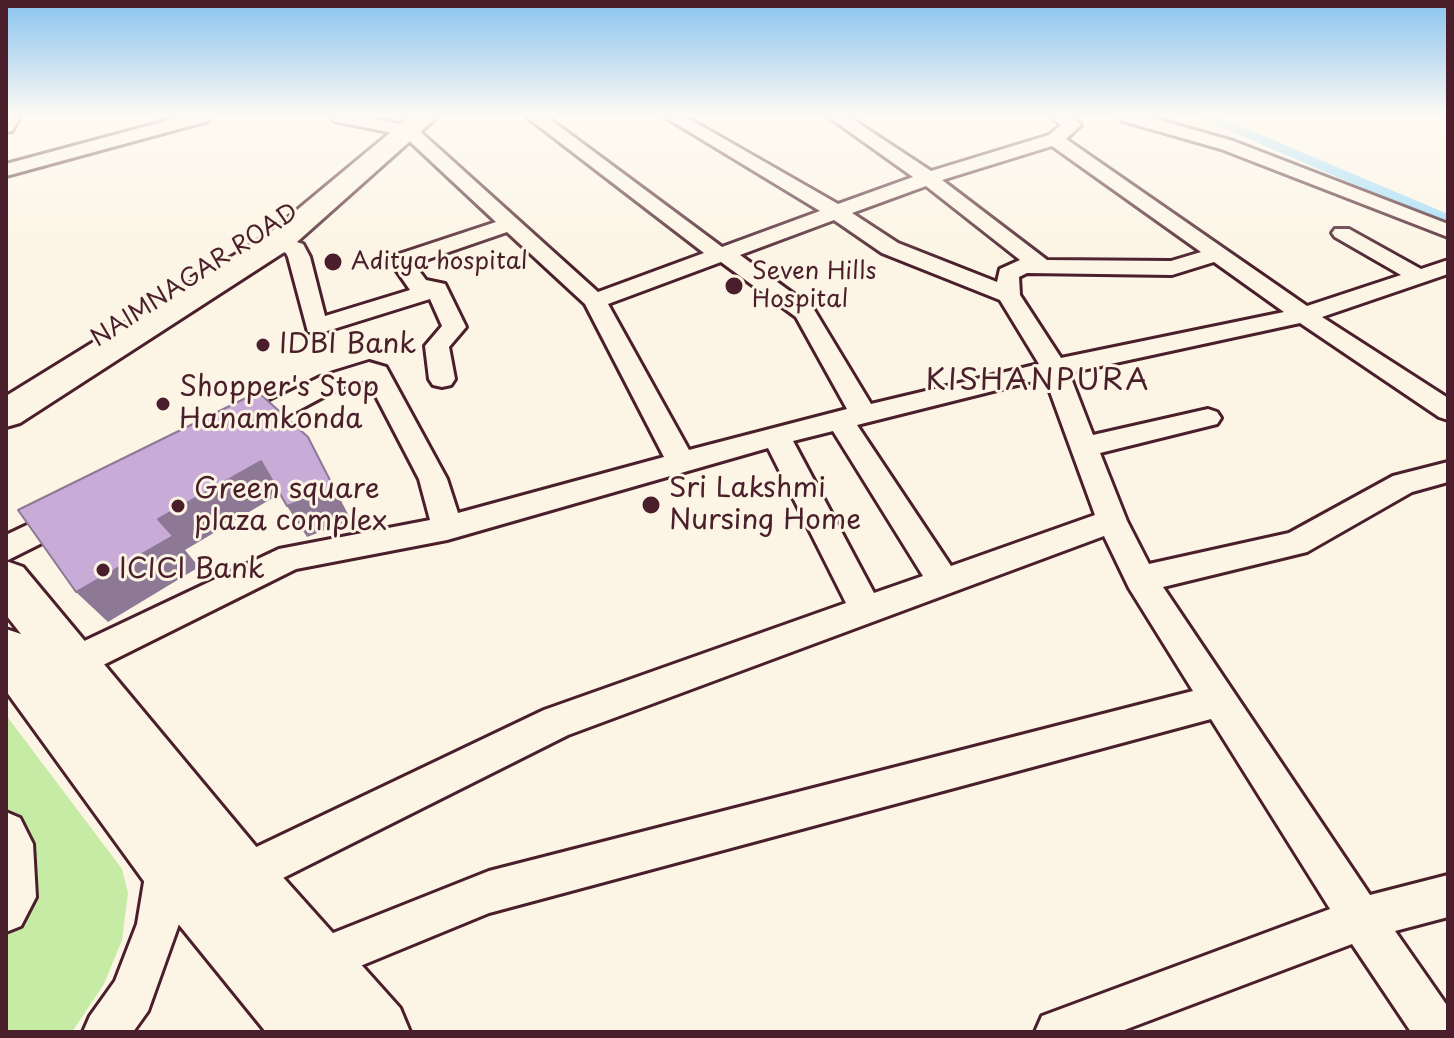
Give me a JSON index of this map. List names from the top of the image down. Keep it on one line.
{"streets":{"highway":["NAIMNAGAR ROAD"]},"districts":["KISHANPURA"],"places":["Aditya hospital","Seven Hills Hospital","IDBI Bank","Shopper's Stop Hanamkonda","Sri Lakshmi Nursing Home","Green square plaza complex","ICICI Bank"]}
